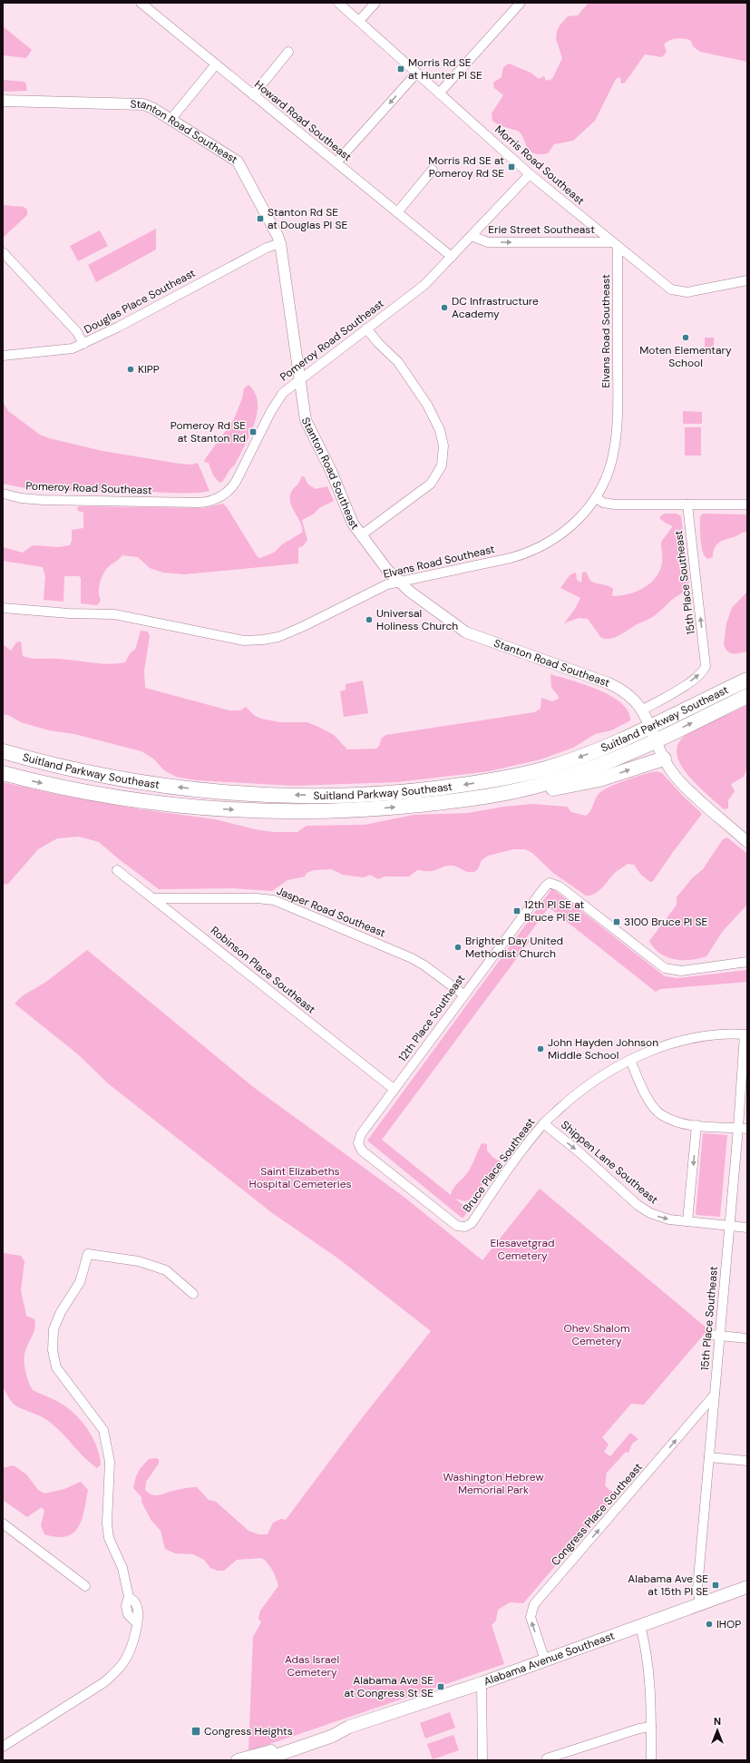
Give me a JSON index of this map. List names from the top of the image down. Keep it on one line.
{"streets":{"highway":["Suitland Parkway Southeast"],"main road":["Alabama Avenue Southeast"],"street":["Howard Road Southeast","Stanton Road Southeast","Morris Road Southeast","Erie Street Southeast","Douglas Place Southeast","Elvans Road Southeast","Pomeroy Road Southeast","15th Place Southeast","Jasper Road Southeast","Robinson Place Southeast","12th Place Southeast","Shippen Lane Southeast","Bruce Place Southeast","Congress Place Southeast"]},"crossings":[["Howard Road Southeast","Pomeroy Road Southeast"],["Stanton Road Southeast","Douglas Place Southeast"],["Stanton Road Southeast","Elvans Road Southeast"],["Stanton Road Southeast","Pomeroy Road Southeast"],["Stanton Road Southeast","15th Place Southeast"],["Stanton Road Southeast","Suitland Parkway Southeast"],["Morris Road Southeast","Erie Street Southeast"],["Morris Road Southeast","Elvans Road Southeast"],["Morris Road Southeast","Pomeroy Road Southeast"],["Erie Street Southeast","Elvans Road Southeast"],["Erie Street Southeast","Pomeroy Road Southeast"],["15th Place Southeast","Shippen Lane Southeast"],["15th Place Southeast","Bruce Place Southeast"],["15th Place Southeast","Congress Place Southeast"],["15th Place Southeast","Alabama Avenue Southeast"],["Jasper Road Southeast","Robinson Place Southeast"],["Jasper Road Southeast","12th Place Southeast"],["Robinson Place Southeast","12th Place Southeast"],["12th Place Southeast","Bruce Place Southeast"],["Shippen Lane Southeast","Bruce Place Southeast"],["Congress Place Southeast","Alabama Avenue Southeast"]],"one_way":["Erie Street Southeast","Shippen Lane Southeast","Congress Place Southeast"],"parks":["Saint Elizabeths Hospital Cemeteries","Elesavetgrad Cemetery","Ohev Shalom Cemetery","Washington Hebrew Memorial Park","Adas Israel Cemetery"],"places":{"transit":["Morris Rd SE at Hunter Pl SE","Morris Rd SE at Pomeroy Rd SE","Stanton Rd SE at Douglas Pl SE","Pomeroy Rd SE at Stanton Rd","12th Pl SE at Bruce Pl SE","3100 Bruce Pl SE","Alabama Ave SE at 15th Pl SE","Alabama Ave SE at Congress St SE","Congress Heights"],"other":["DC Infrastructure Academy","Moten Elementary School","KIPP","Universal Holiness Church","Brighter Day United Methodist Church","John Hayden Johnson Middle School","IHOP"]},"north":"top"}
